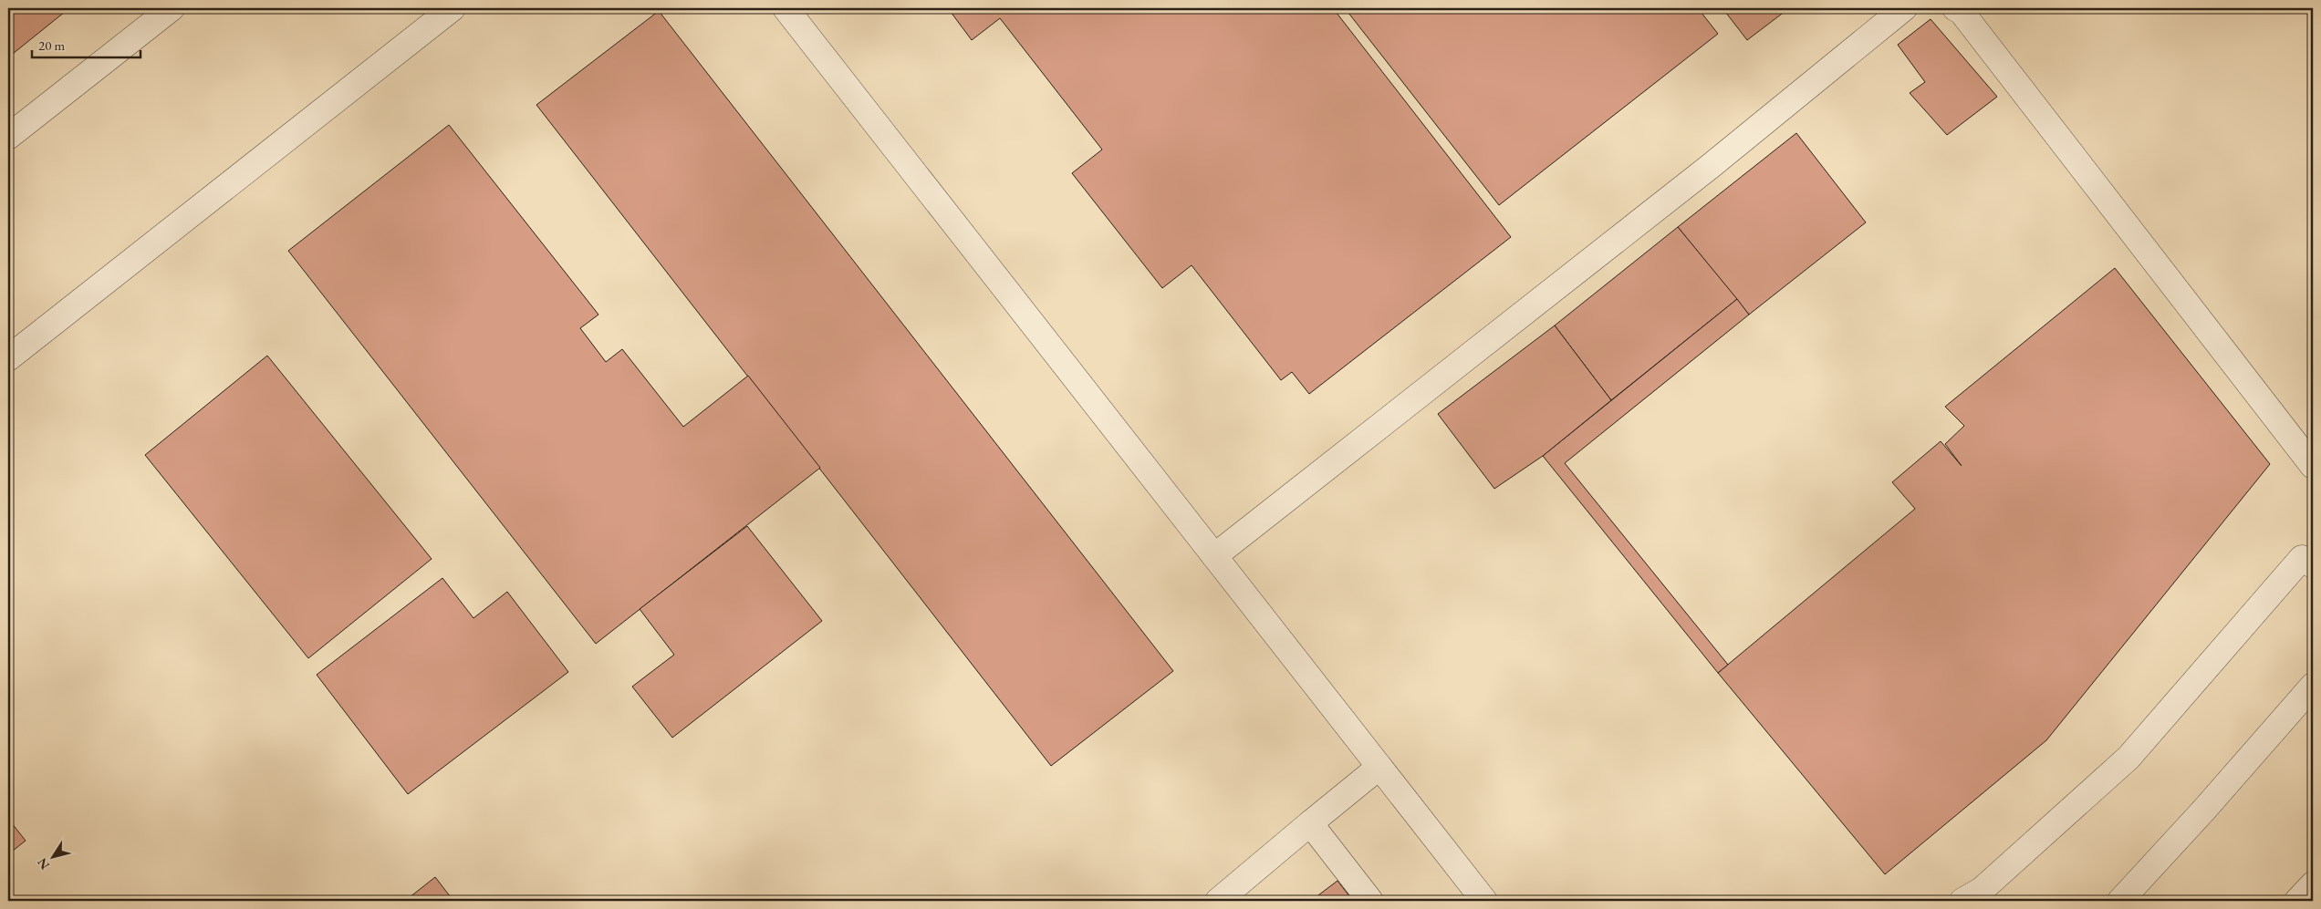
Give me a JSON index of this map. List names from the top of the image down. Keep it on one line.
{"scale_bar":"20 m","north":"bottom left"}
